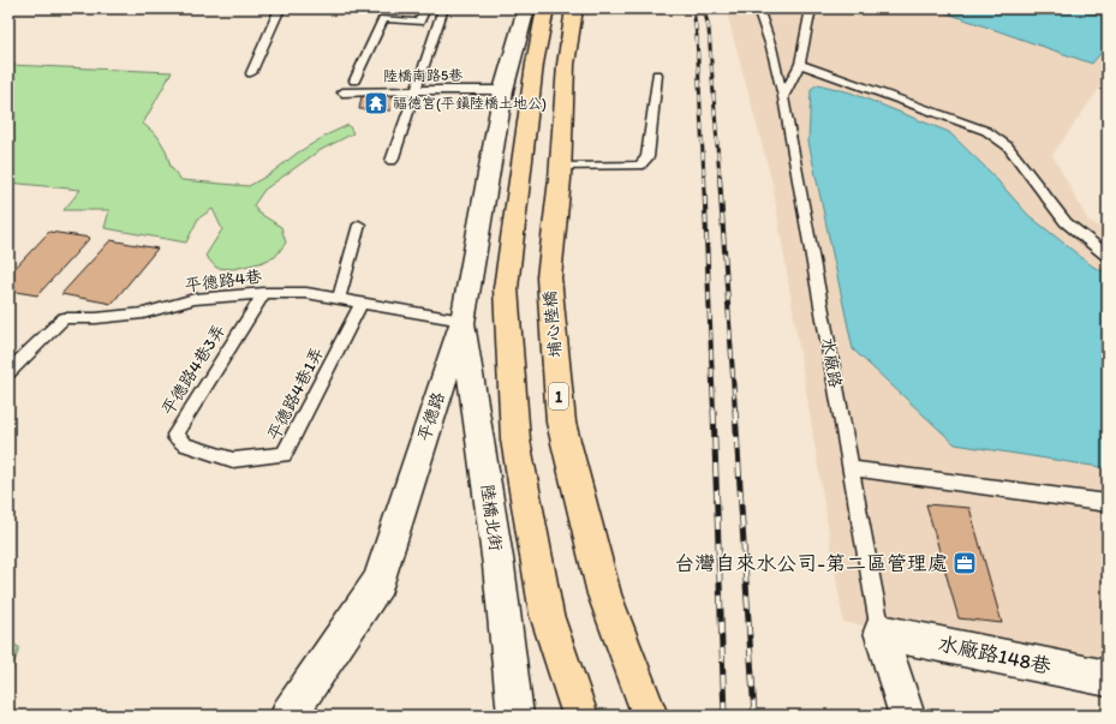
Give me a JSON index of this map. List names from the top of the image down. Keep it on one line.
{"streets":{"main road":["埔心陸橋","1"],"street":["水廠路","平德路","陸橋北街","水廠路148巷"],"lane":["陸橋南路5巷","平德路4巷","平德路4巷3弄","平德路4巷1弄"]},"crossings":[["陸橋南路5巷","平德路"],["平德路4巷","平德路4巷3弄"],["平德路4巷","平德路4巷1弄"],["平德路4巷","平德路"],["平德路4巷","陸橋北街"],["水廠路","水廠路148巷"],["平德路4巷3弄","平德路4巷1弄"],["平德路","陸橋北街"]],"places":{"temple":["福德宮(平鎮陸橋土地公)"],"office":["台灣自來水公司-第二區管理處"]}}
